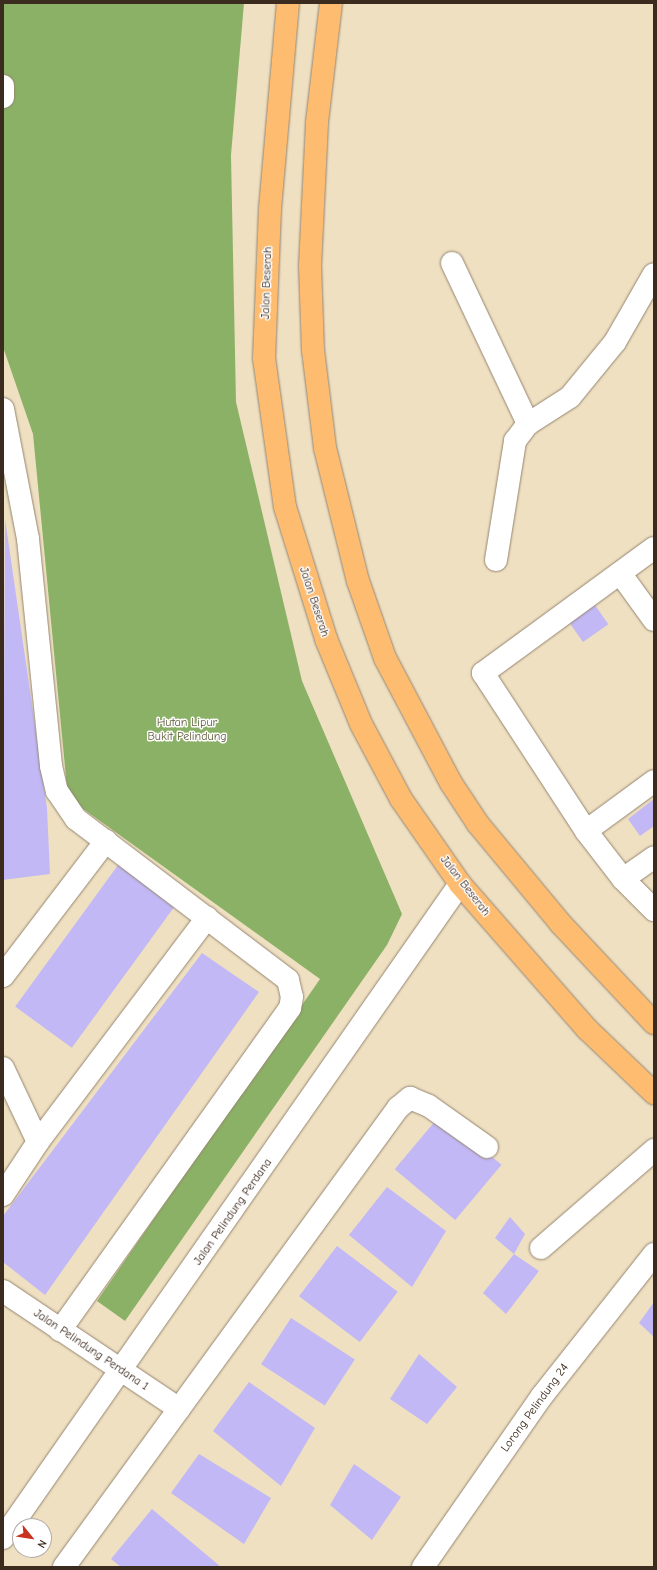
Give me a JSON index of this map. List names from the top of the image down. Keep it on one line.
{"streets":{"highway":["Jalan Beserah"],"street":["Jalan Pelindung Perdana","Jalan Pelindung Perdana 1","Lorong Pelindung 24"]},"crossings":[["Jalan Beserah","Jalan Pelindung Perdana"],["Jalan Pelindung Perdana","Jalan Pelindung Perdana 1"]],"parks":["Hutan Lipur Bukit Pelindung"],"north":"bottom right"}
